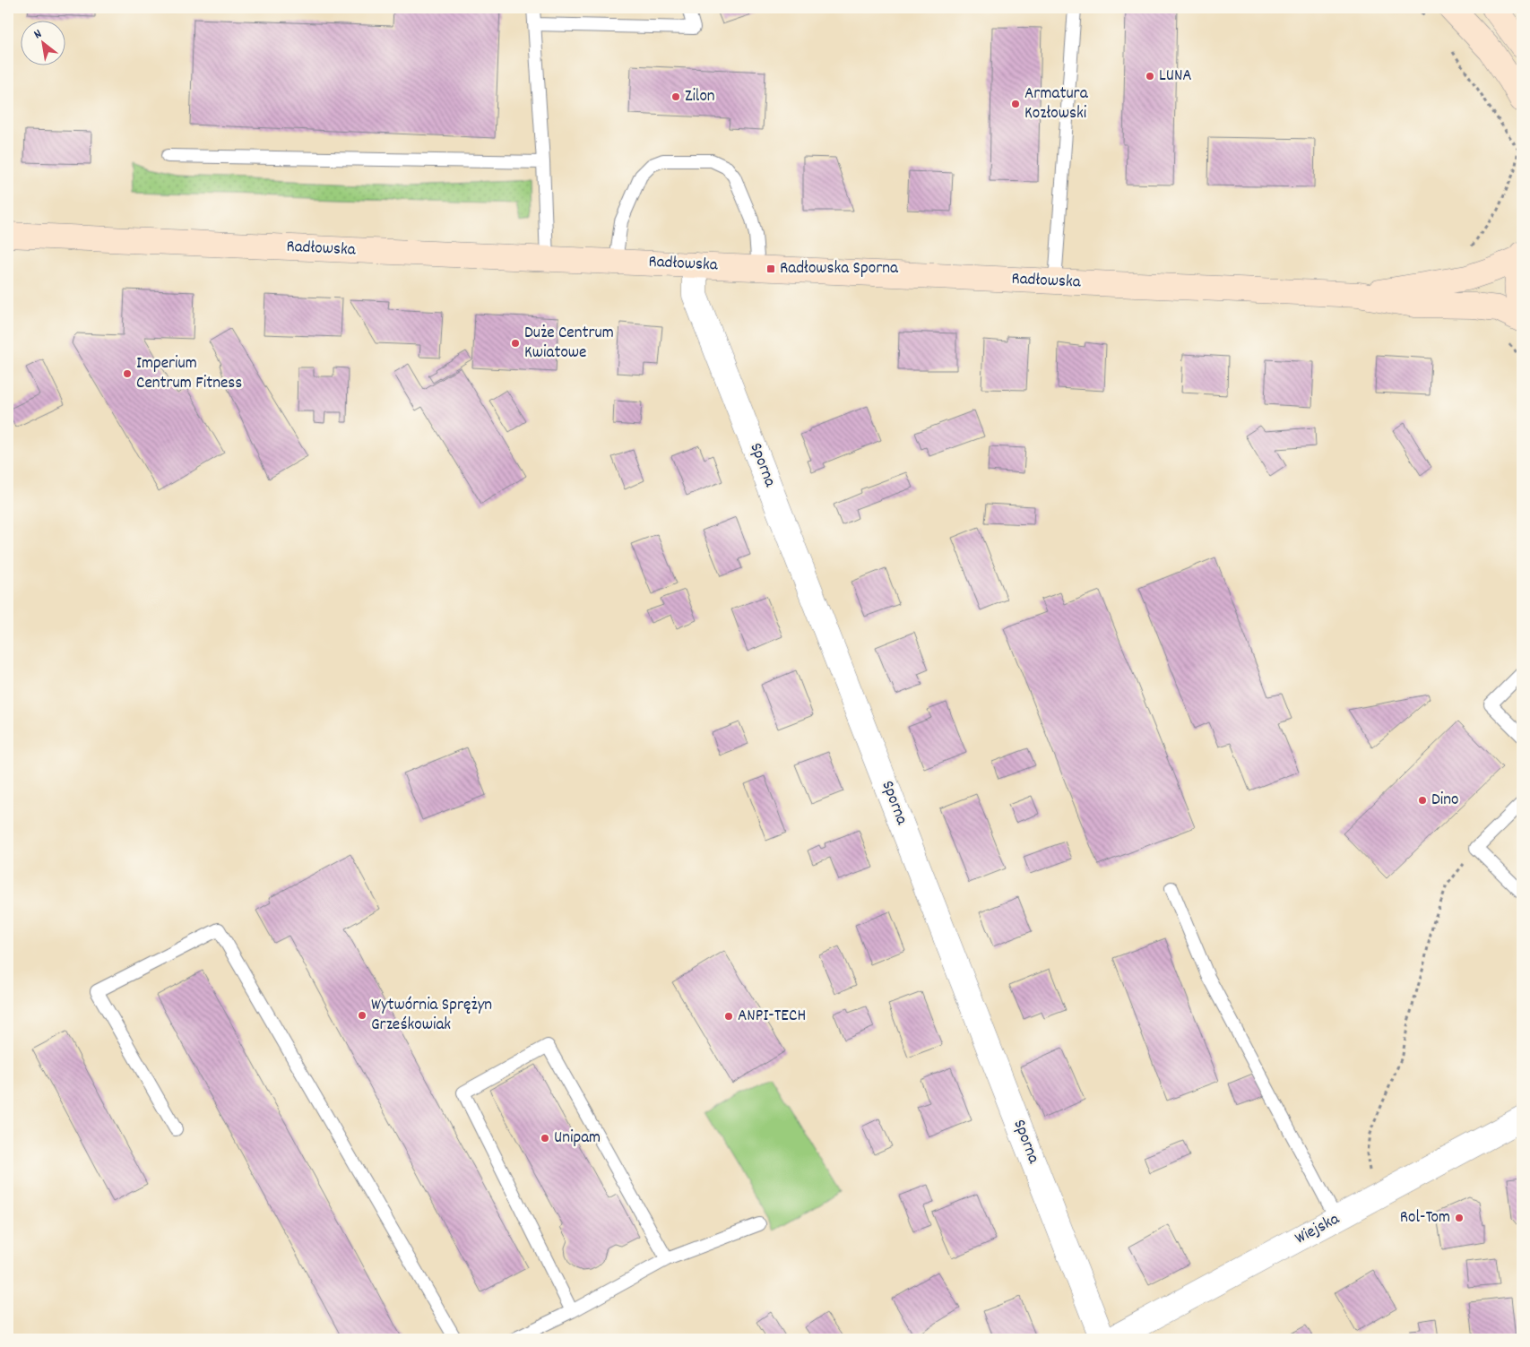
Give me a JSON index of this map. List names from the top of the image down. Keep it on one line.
{"streets":{"street":["Radłowska","Sporna","Wiejska"]},"crossings":[["Radłowska","Sporna"]],"places":{"other":["LUNA","Zilon","Armatura Kozłowski","Duże Centrum Kwiatowe","Imperium Centrum Fitness","Dino","Wytwórnia Sprężyn Grześkowiak","ANPI-TECH","Unipam","Rol-Tom"],"transit":["Radłowska Sporna"]},"north":"top left"}
